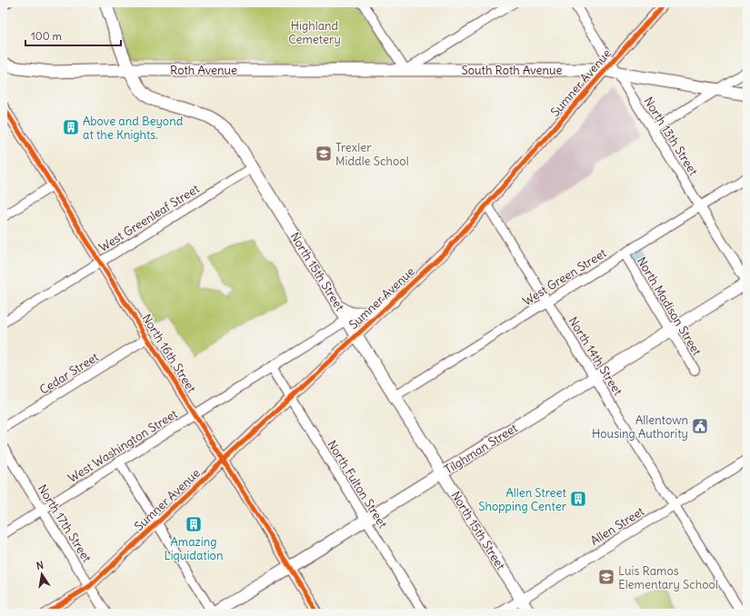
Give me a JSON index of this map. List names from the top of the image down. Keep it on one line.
{"streets":{"main road":["Roth Avenue","South Roth Avenue","North 15th Street","Tilghman Street"],"street":["Sumner Avenue","North 13th Street","West Greenleaf Street","West Green Street","North Madison Street","North 16th Street","North 14th Street","Cedar Street","West Washington Street","North Fulton Street","North 17th Street","Allen Street"]},"crossings":[["Roth Avenue","South Roth Avenue"],["Roth Avenue","North 15th Street"],["South Roth Avenue","Sumner Avenue"],["South Roth Avenue","North 13th Street"],["Sumner Avenue","North 15th Street"],["Sumner Avenue","North 16th Street"],["Sumner Avenue","North 14th Street"],["Sumner Avenue","North Fulton Street"],["Sumner Avenue","North 17th Street"],["North 13th Street","West Green Street"],["North 13th Street","Tilghman Street"],["West Greenleaf Street","North 15th Street"],["West Greenleaf Street","North 16th Street"],["North 15th Street","West Green Street"],["North 15th Street","West Washington Street"],["North 15th Street","Tilghman Street"],["North 15th Street","Allen Street"],["West Green Street","North Madison Street"],["West Green Street","North 14th Street"],["North Madison Street","Tilghman Street"],["North 16th Street","Cedar Street"],["North 16th Street","West Washington Street"],["North 16th Street","Tilghman Street"],["North 14th Street","Tilghman Street"],["North 14th Street","Allen Street"],["West Washington Street","North Fulton Street"],["West Washington Street","North 17th Street"],["Tilghman Street","North Fulton Street"]],"parks":["Highland Cemetery"],"places":{"building":["Above and Beyond at the Knights.","Allen Street Shopping Center","Amazing Liquidation"],"school or university":["Trexler Middle School","Luis Ramos Elementary School"],"public building":["Allentown Housing Authority"]},"scale_bar":"100 m","north":"top"}
